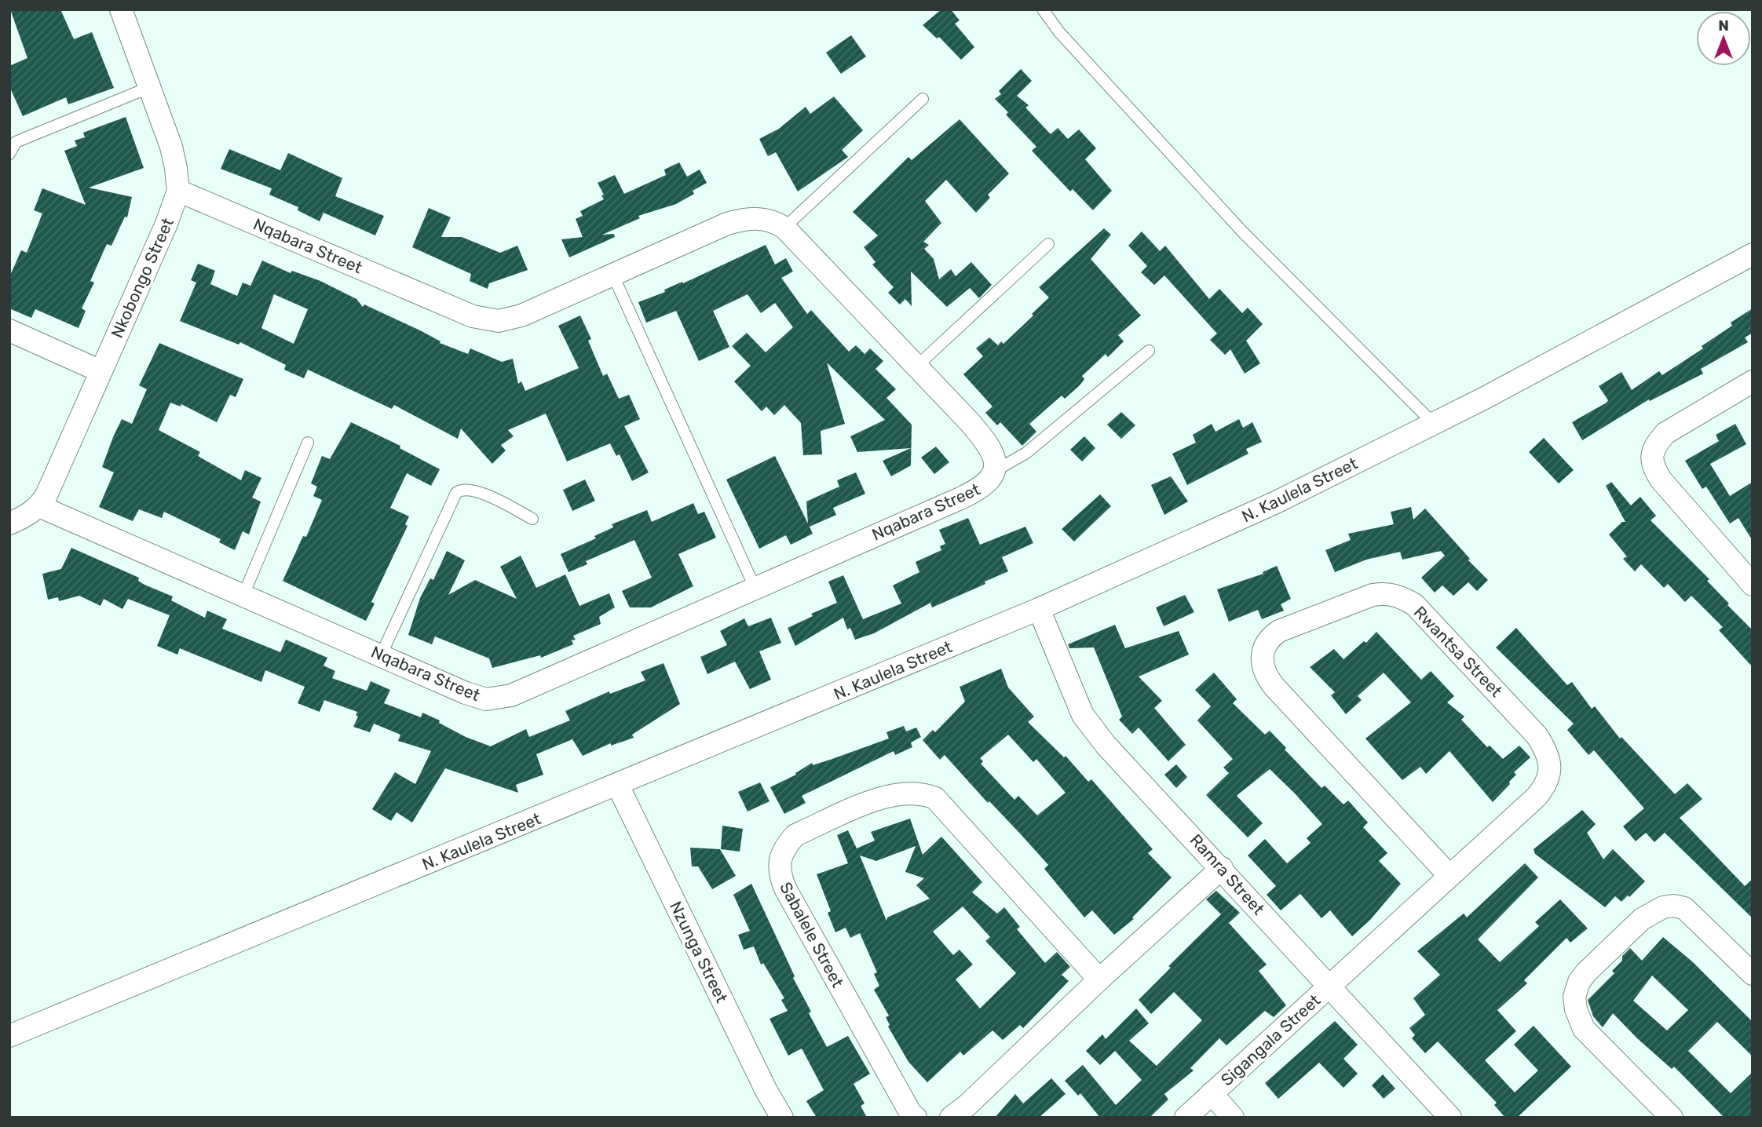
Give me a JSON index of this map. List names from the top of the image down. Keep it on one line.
{"streets":{"street":["Nqabara Street","Nkobongo Street","N. Kaulela Street","Rwantsa Street","Ramra Street","Sabalele Street","Nzunga Street","Sigangala Street"]},"crossings":[["Nqabara Street","Nkobongo Street"],["N. Kaulela Street","Ramra Street"],["N. Kaulela Street","Nzunga Street"],["Rwantsa Street","Ramra Street"],["Rwantsa Street","Sigangala Street"],["Ramra Street","Sigangala Street"]],"north":"top"}
